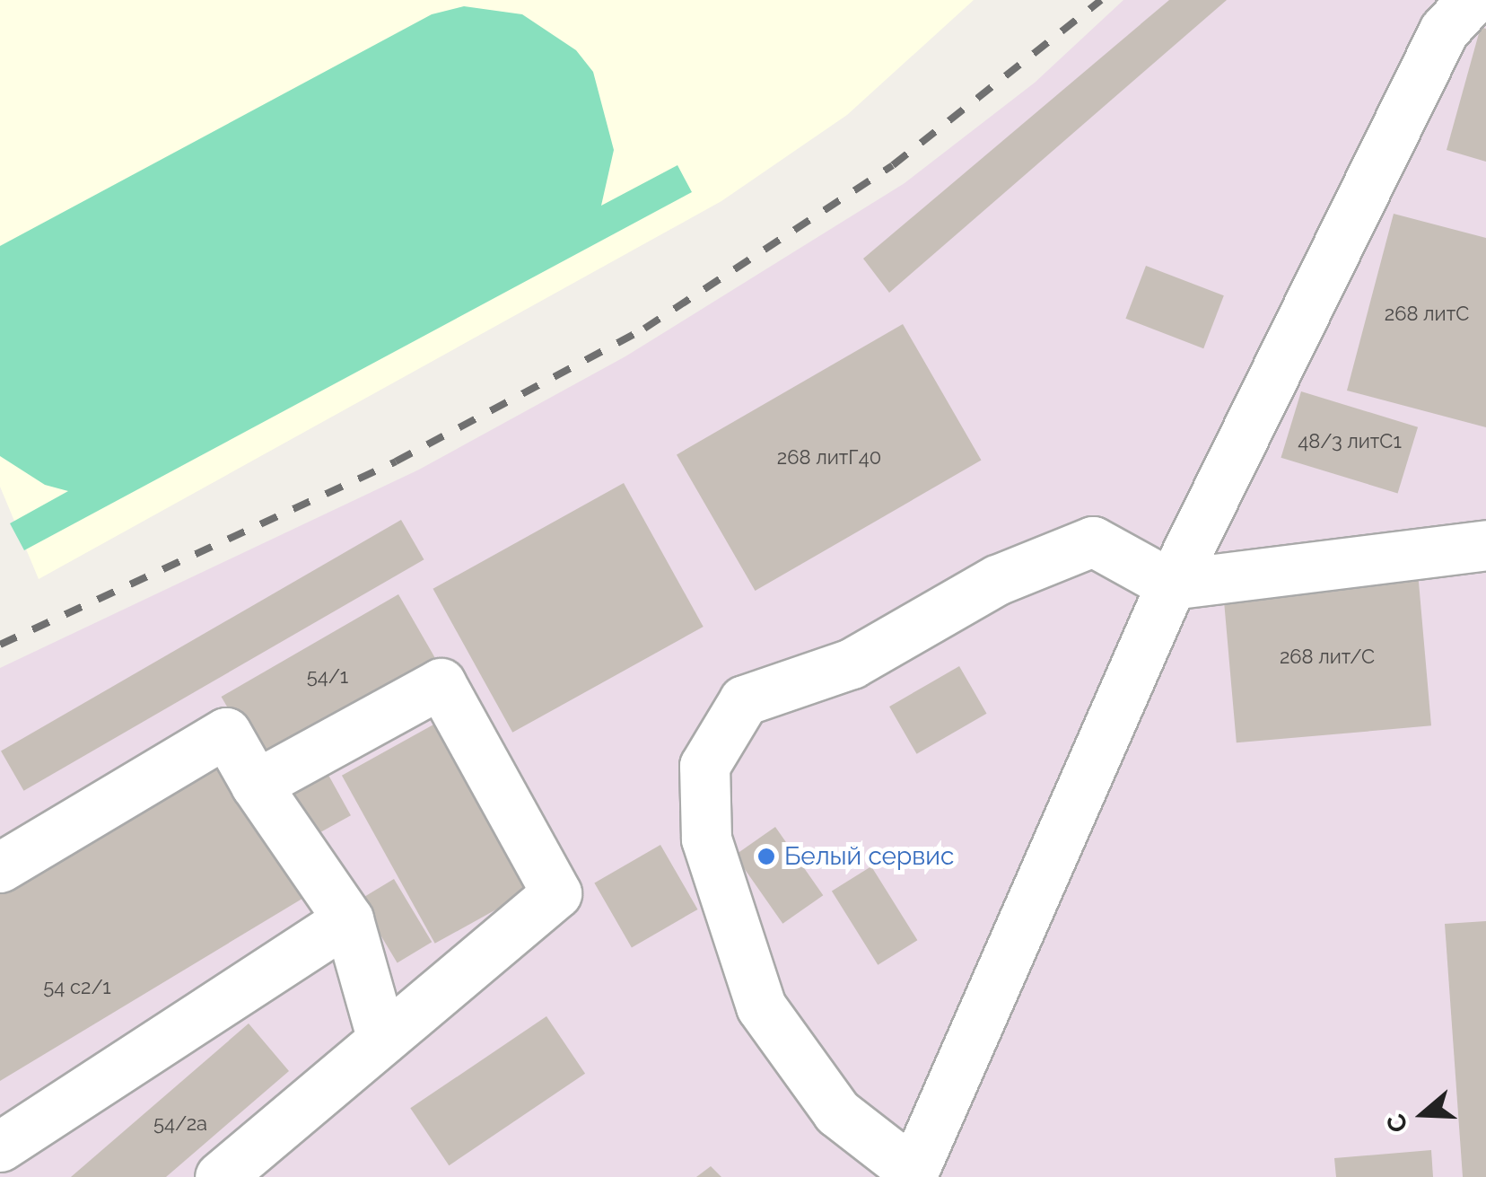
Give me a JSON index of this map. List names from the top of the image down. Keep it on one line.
{"places":["Белый сервис"],"house_numbers":["268 литС","48/3 литС1","268 литГ40","268 лит/С","54/1","54 с2/1","54/2а"],"north":"left"}
